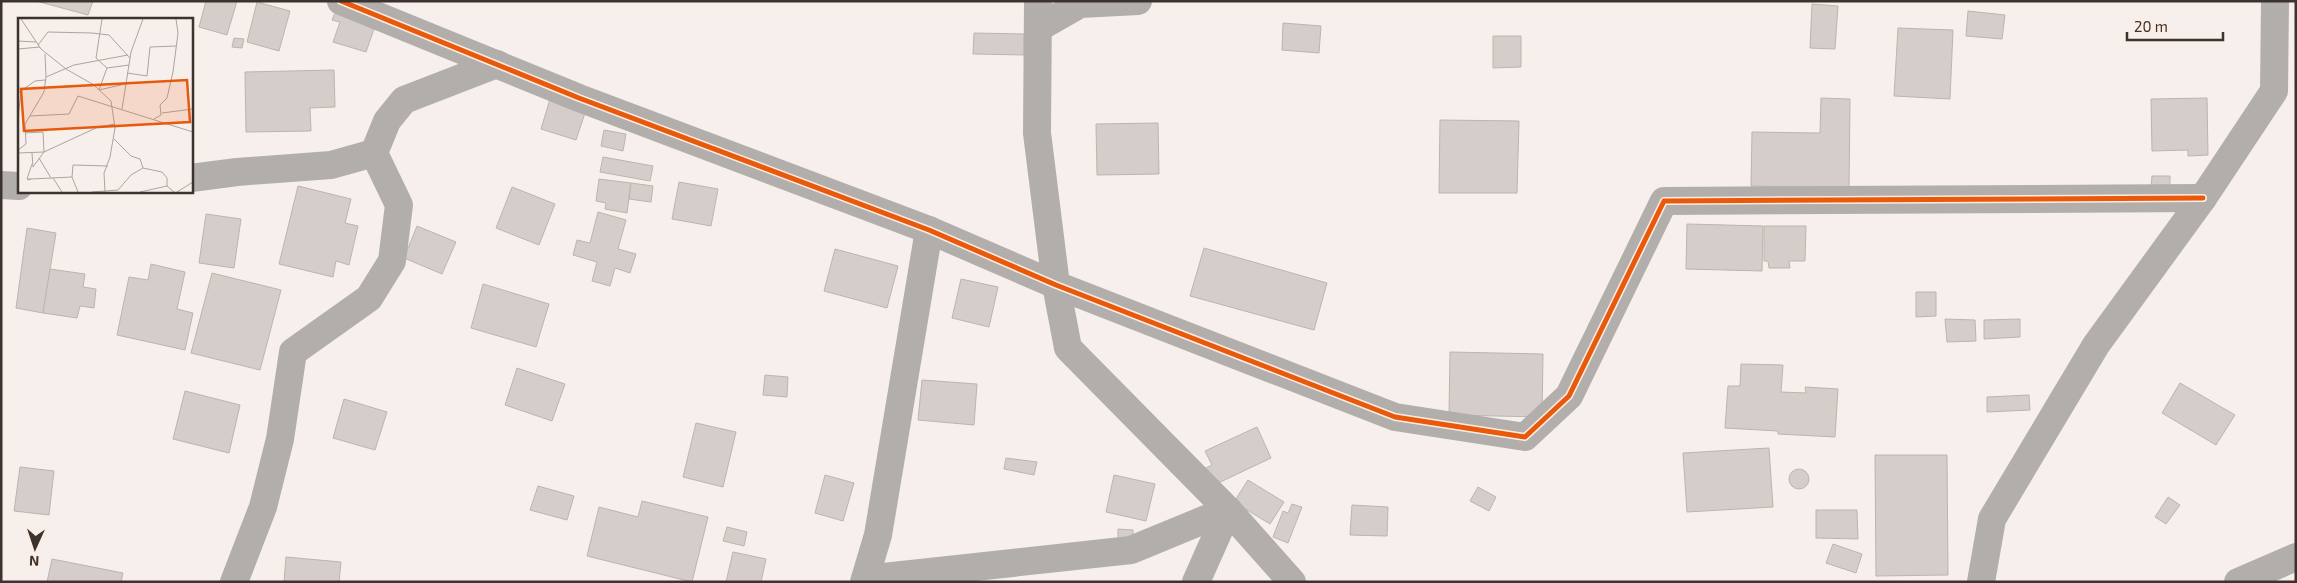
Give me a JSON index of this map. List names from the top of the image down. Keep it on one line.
{"scale_bar":"20 m","north":"bottom"}
